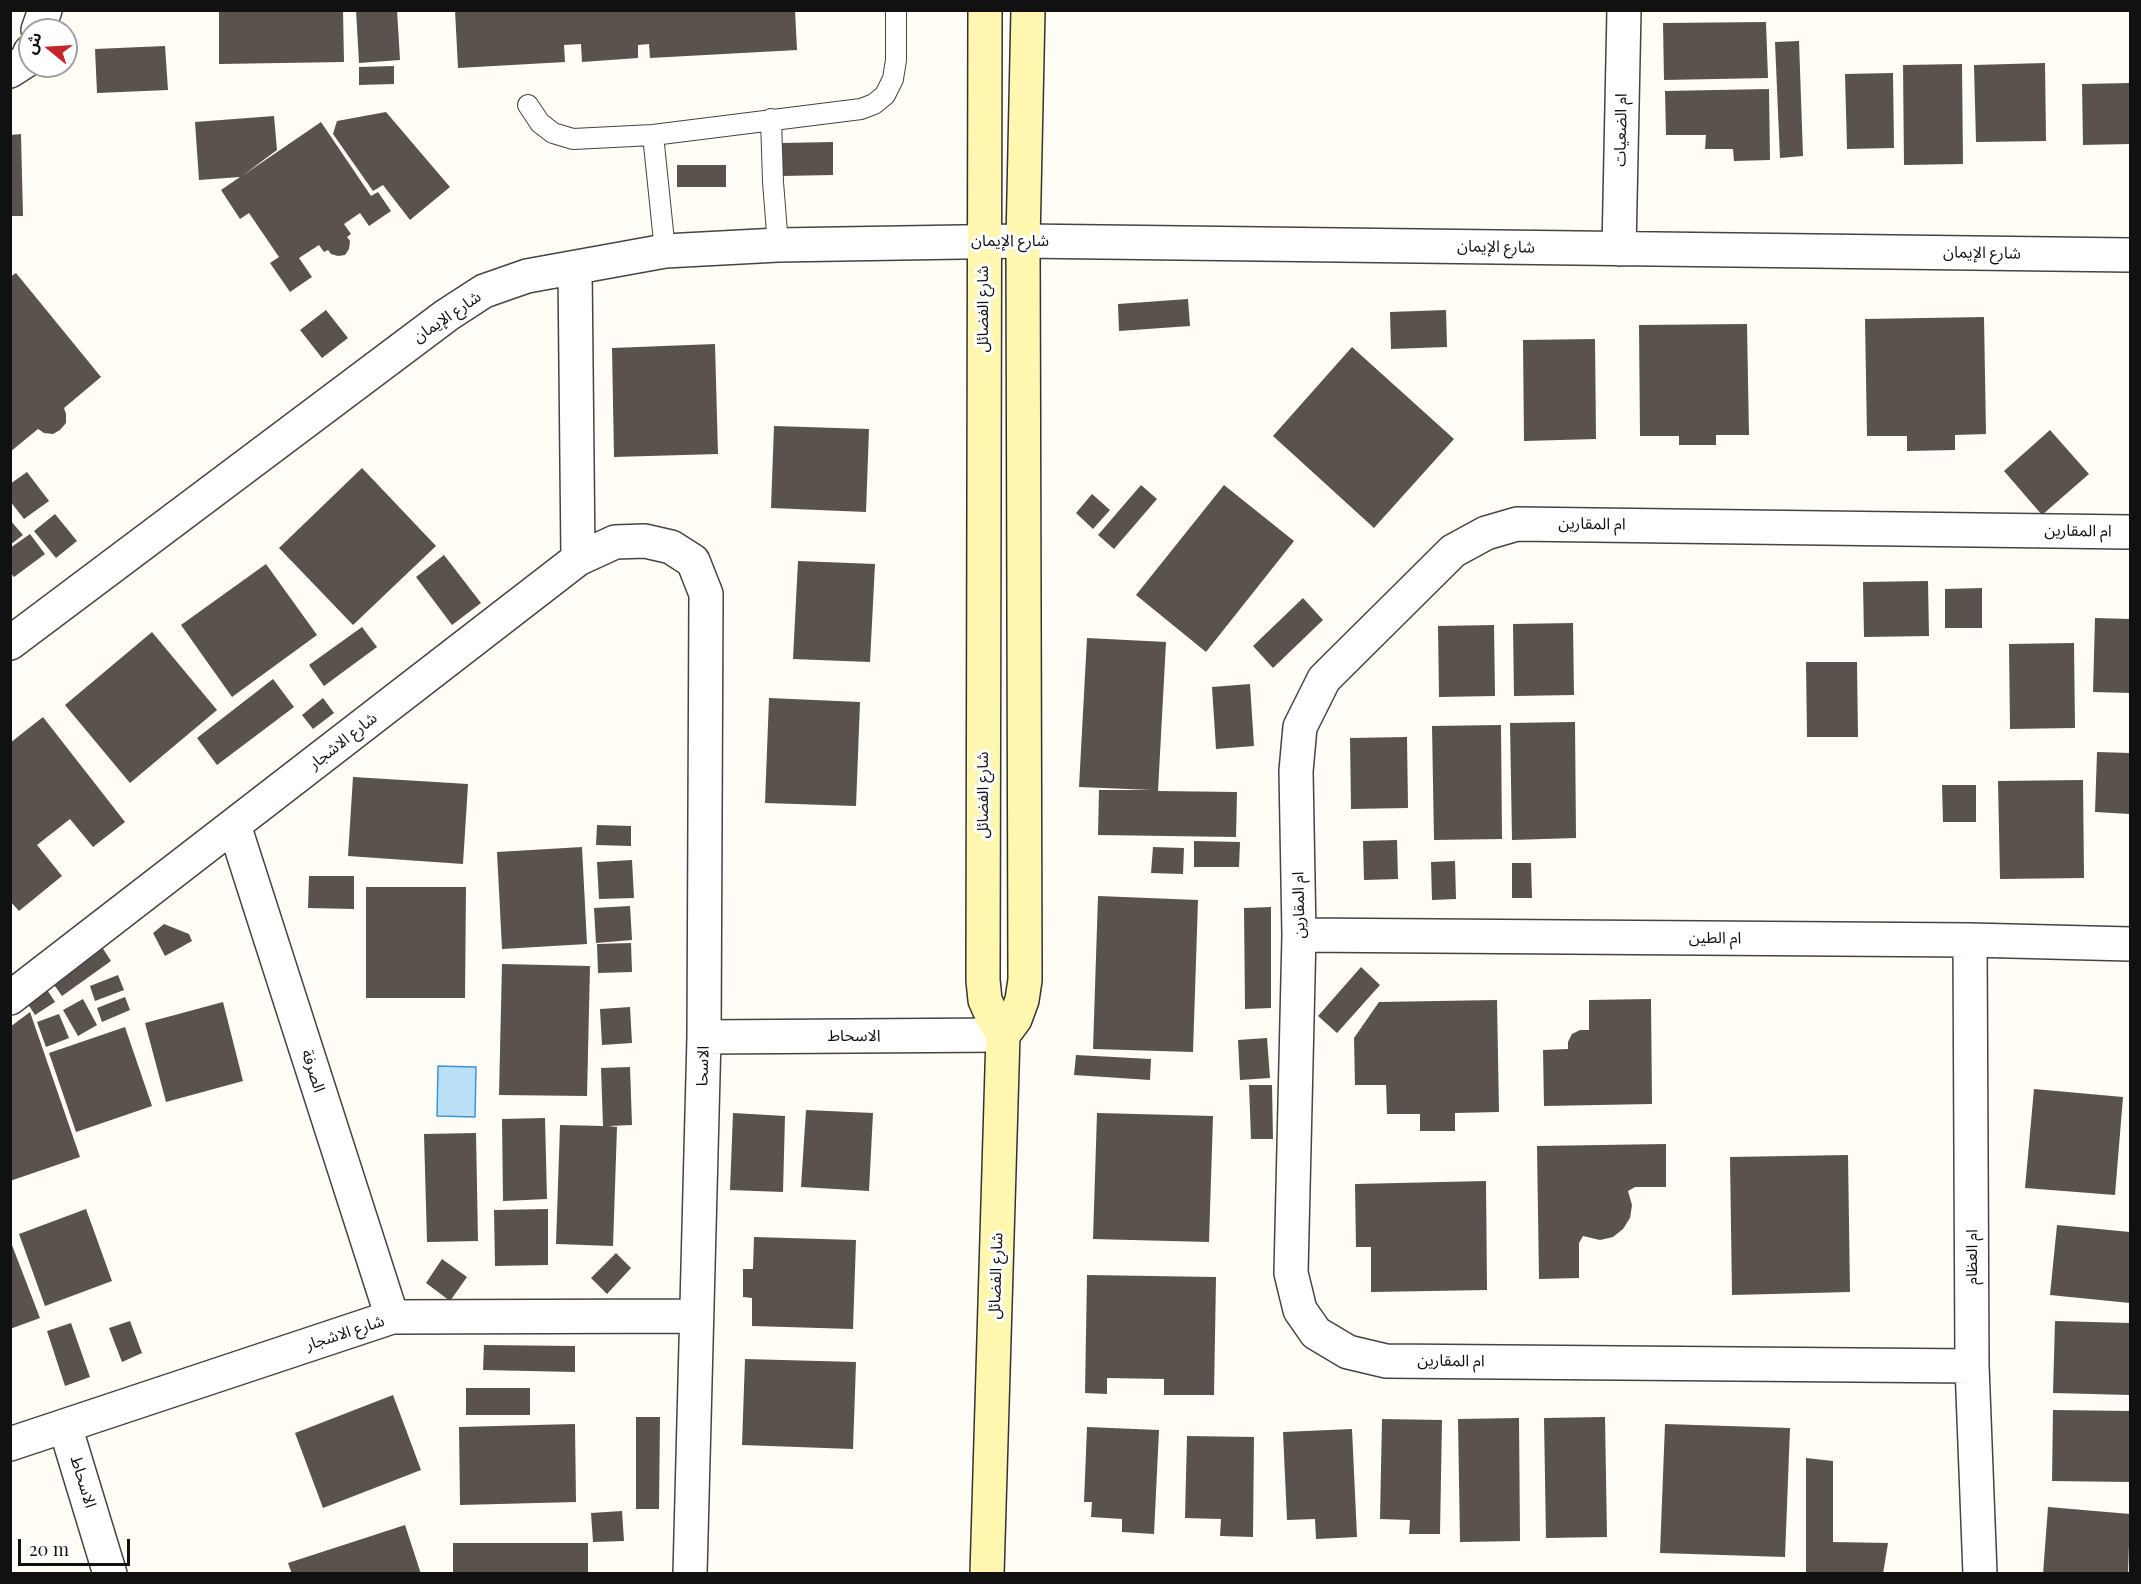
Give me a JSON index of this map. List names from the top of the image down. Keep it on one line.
{"streets":{"street":["ام الضعيات","شارع الإيمان","شارع الفضائل","ام المقارين","شارع الاشجار","ام الطين","الاسحاط","الاسحا","الصرفة","ام العظام"]},"crossings":[["ام الضعيات","شارع الإيمان"],["شارع الإيمان","شارع الفضائل"],["شارع الفضائل","الاسحاط"],["ام المقارين","ام الطين"],["ام المقارين","ام العظام"],["شارع الاشجار","الاسحاط"],["شارع الاشجار","الاسحا"],["شارع الاشجار","الصرفة"],["ام الطين","ام العظام"],["الاسحاط","الاسحا"]],"scale_bar":"20 m","north":"left"}
